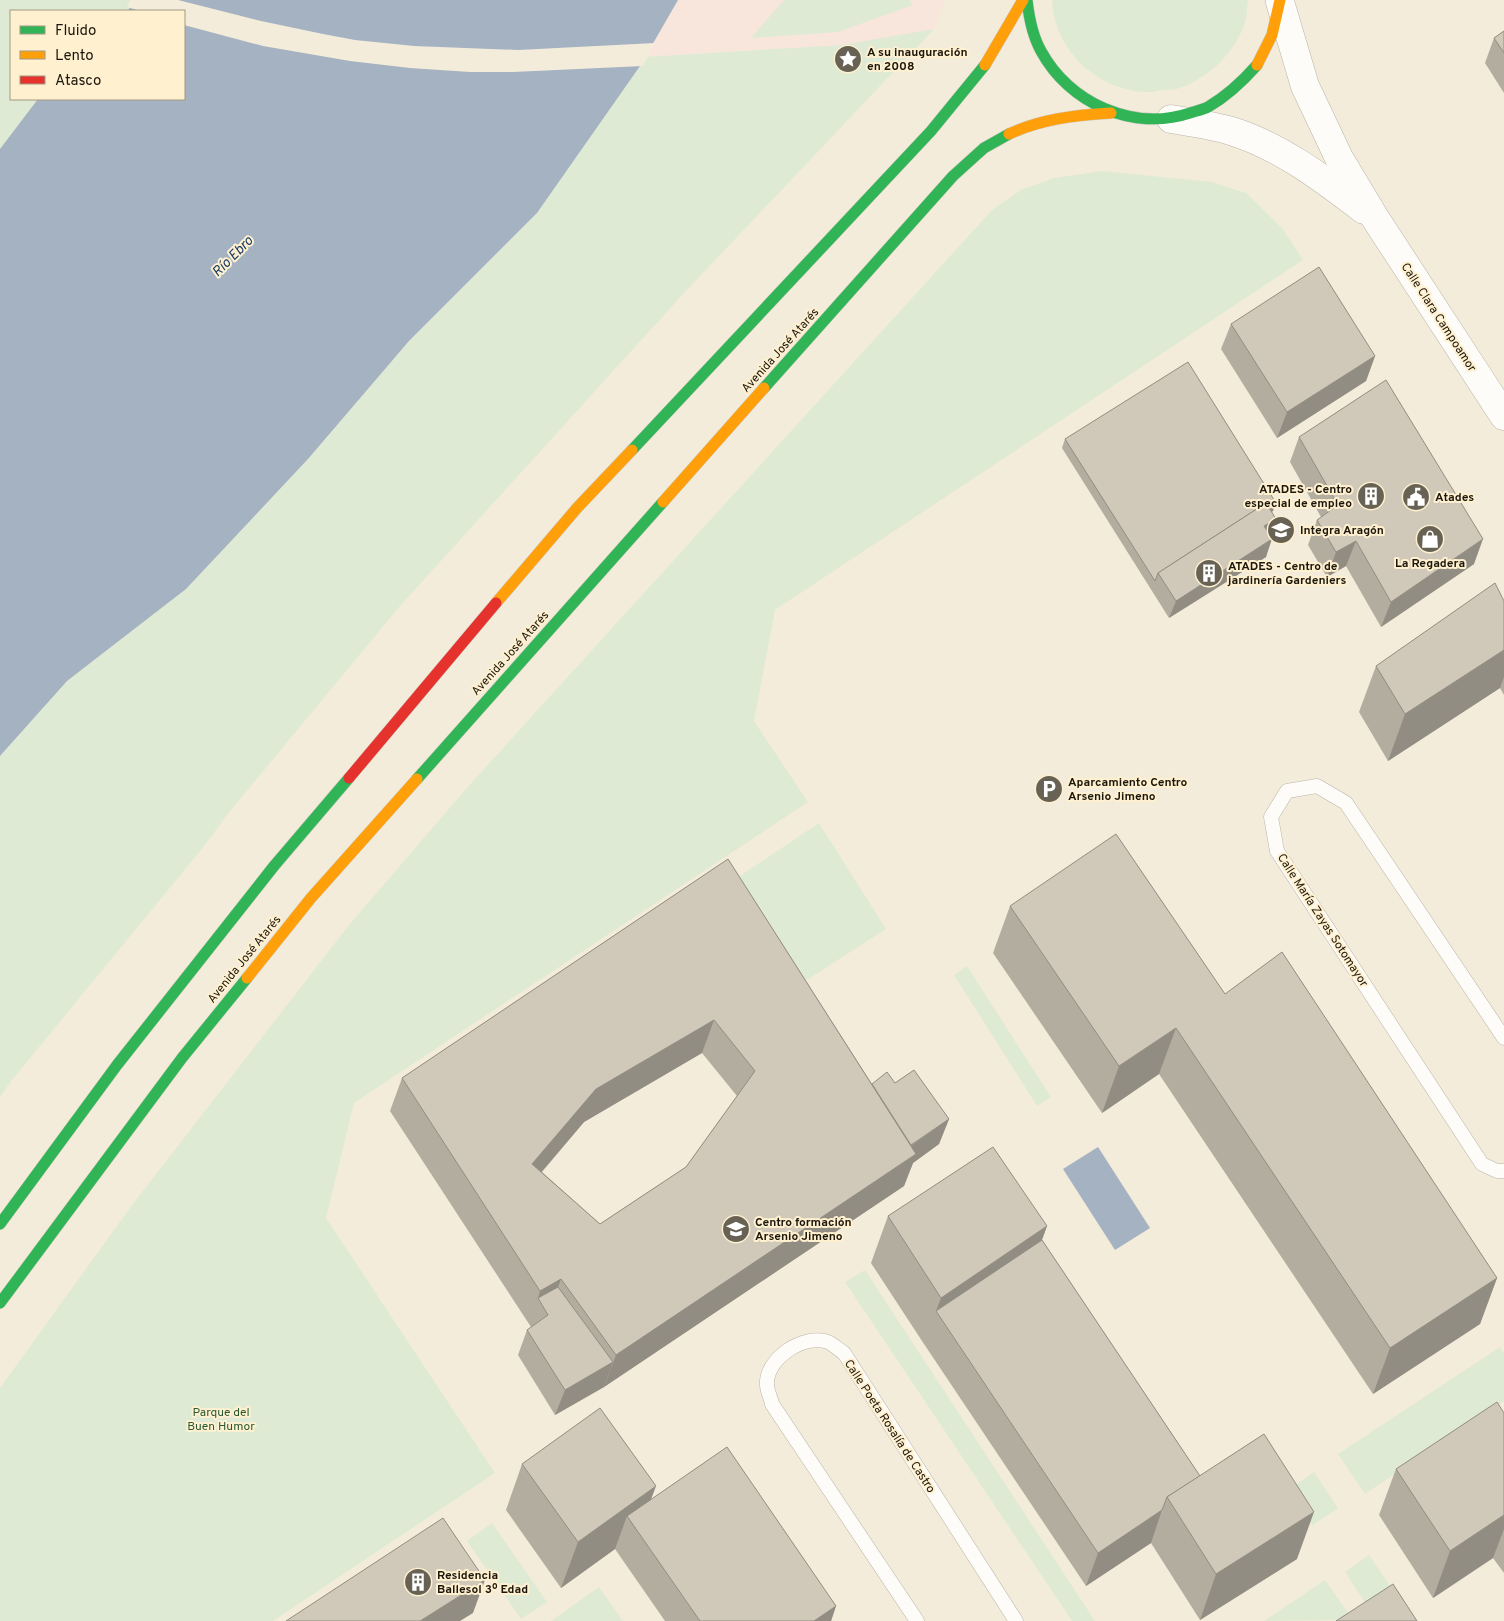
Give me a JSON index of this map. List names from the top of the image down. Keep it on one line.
{"streets":{"main road":["Avenida José Atarés"],"street":["Calle Clara Campoamor"],"lane":["Calle María Zayas Sotomayor","Calle Poeta Rosalía de Castro"]},"water":["Río Ebro"],"parks":["Parque del Buen Humor"],"places":{"place":["A su inauguración en 2008"],"building":["ATADES - Centro especial de empleo","ATADES - Centro de jardinería Gardeniers","Residencia Ballesol 3º Edad"],"public building":["Atades"],"school or university":["Integra Aragón","Centro formación Arsenio Jimeno"],"shop":["La Regadera"],"parking":["Aparcamiento Centro Arsenio Jimeno"]},"legend":["Fluido","Lento","Atasco"]}
